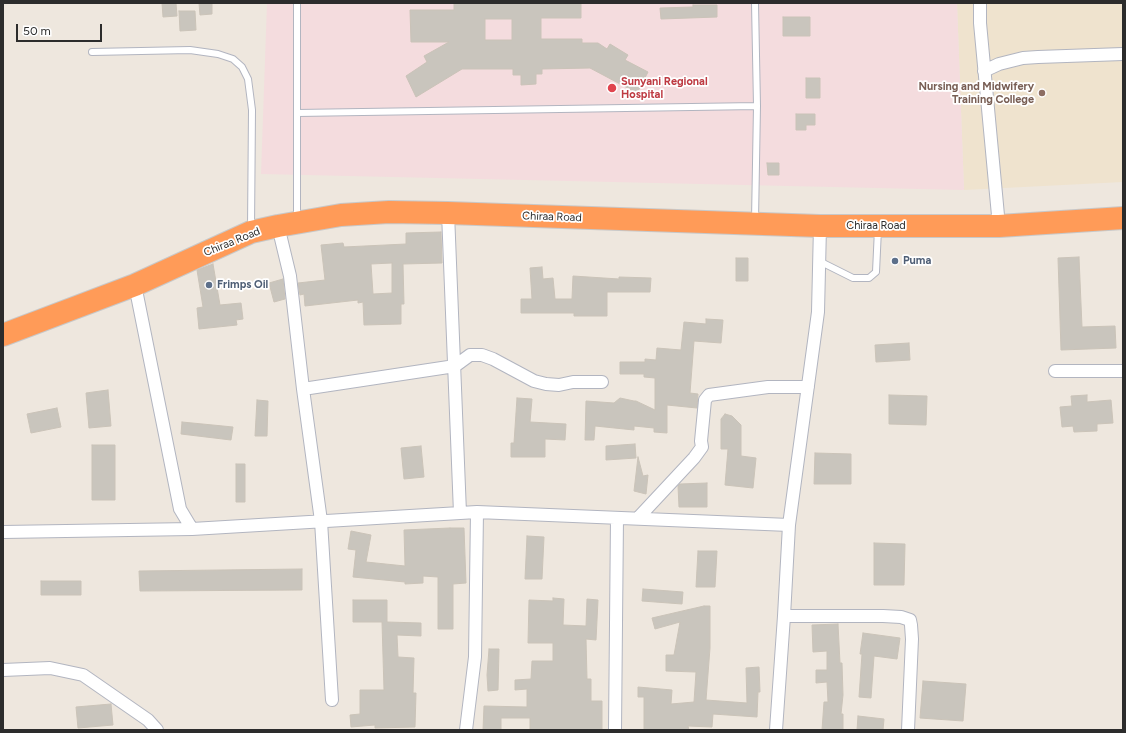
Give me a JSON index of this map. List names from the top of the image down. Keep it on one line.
{"streets":{"highway":["Chiraa Road"]},"places":["Sunyani Regional Hospital","Nursing and Midwifery Training College","Puma","Frimps Oil"],"scale_bar":"50 m"}
